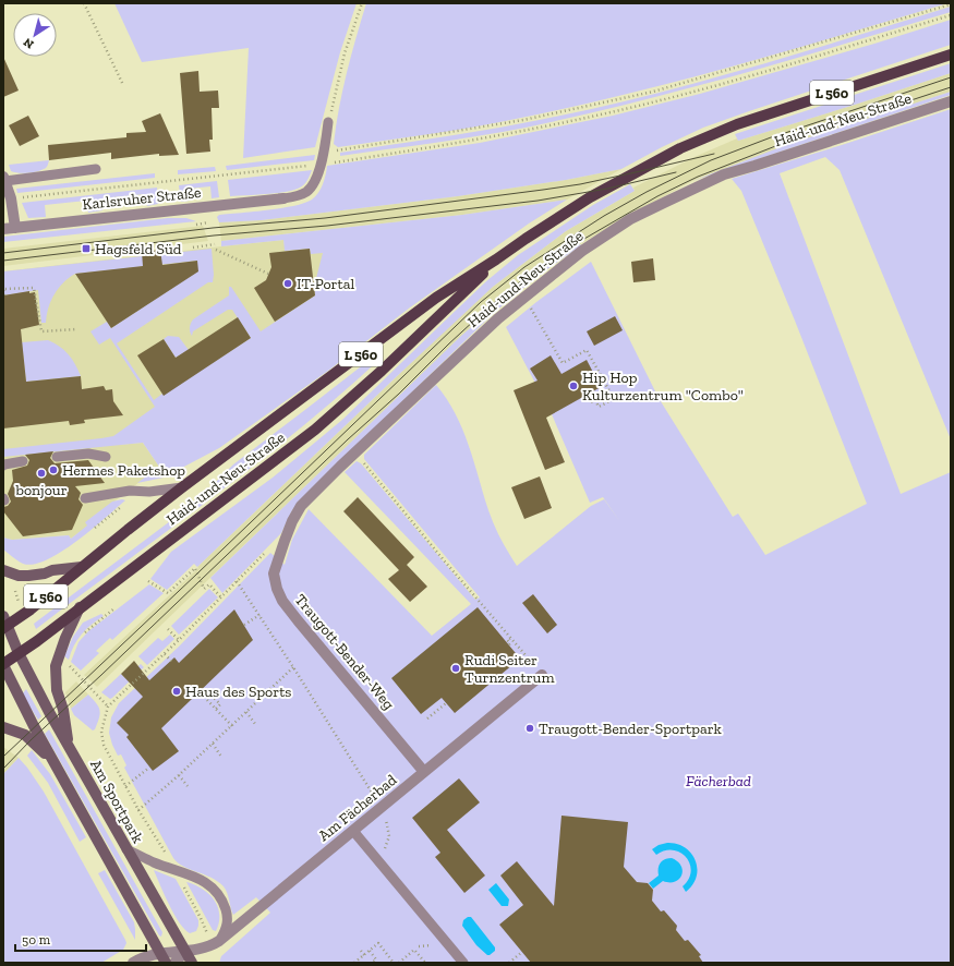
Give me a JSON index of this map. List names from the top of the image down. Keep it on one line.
{"streets":{"main road":["L 560","Haid-und-Neu-Straße"],"street":["Karlsruher Straße","Traugott-Bender-Weg","Am Sportpark","Am Fächerbad"]},"crossings":[["L 560","Haid-und-Neu-Straße"],["L 560","Am Sportpark"],["Haid-und-Neu-Straße","Traugott-Bender-Weg"],["Haid-und-Neu-Straße","Am Sportpark"],["Traugott-Bender-Weg","Am Fächerbad"],["Am Sportpark","Am Fächerbad"]],"parks":["Fächerbad"],"places":{"transit":["Hagsfeld Süd"],"other":["IT-Portal","Hip Hop Kulturzentrum \"Combo\"","Hermes Paketshop","bonjour","Rudi Seiter Turnzentrum","Haus des Sports","Traugott-Bender-Sportpark"]},"scale_bar":"50 m","north":"bottom left"}
